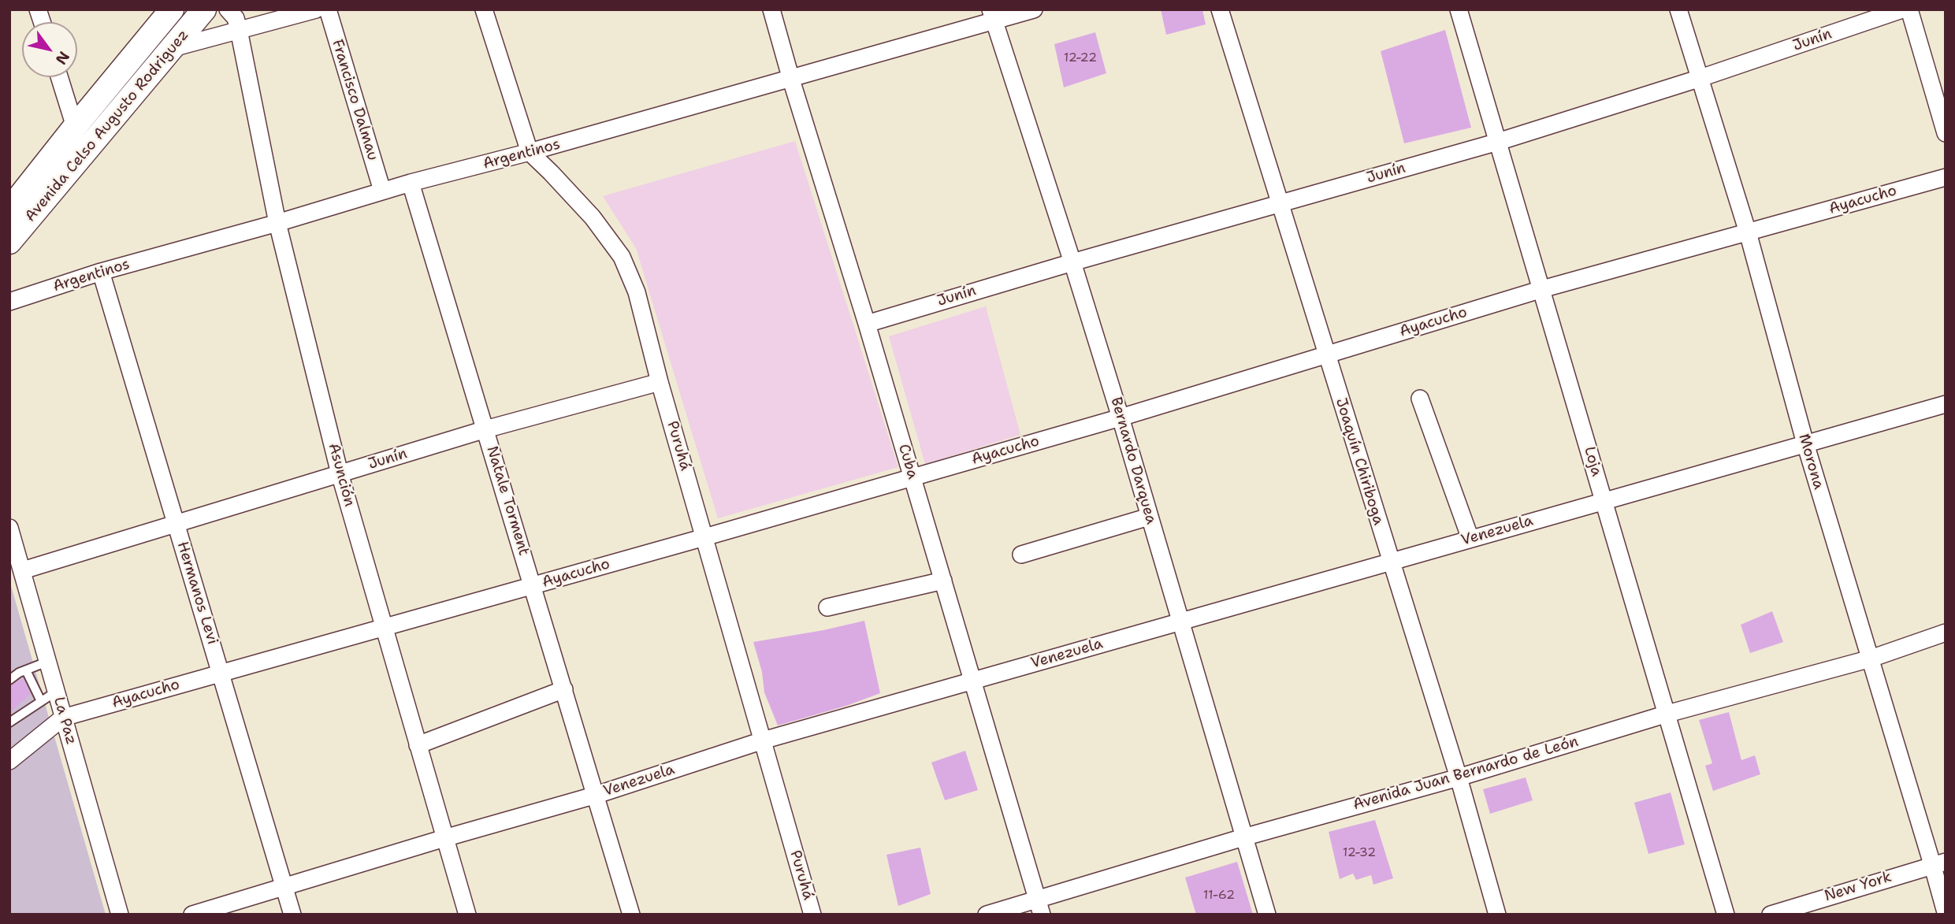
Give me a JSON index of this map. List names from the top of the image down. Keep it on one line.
{"streets":{"street":["Junín","Francisco Dalmau","Avenida Celso Augusto Rodriguez","Argentinos","Ayacucho","Puruhá","Bernardo Darquea","Cuba","Joaquín Chiriboga","Loja","Morona","Asunción","Natale Torment","Venezuela","Hermanos Levi","La Paz","Avenida Juan Bernardo de León","New York"]},"crossings":[["Junín","Puruhá"],["Junín","Bernardo Darquea"],["Junín","Cuba"],["Junín","Joaquín Chiriboga"],["Junín","Loja"],["Junín","Morona"],["Junín","Asunción"],["Junín","Natale Torment"],["Junín","Hermanos Levi"],["Junín","La Paz"],["Francisco Dalmau","Argentinos"],["Argentinos","Puruhá"],["Argentinos","Bernardo Darquea"],["Argentinos","Cuba"],["Argentinos","Asunción"],["Argentinos","Natale Torment"],["Argentinos","Hermanos Levi"],["Ayacucho","Puruhá"],["Ayacucho","Bernardo Darquea"],["Ayacucho","Cuba"],["Ayacucho","Joaquín Chiriboga"],["Ayacucho","Loja"],["Ayacucho","Morona"],["Ayacucho","Asunción"],["Ayacucho","Natale Torment"],["Ayacucho","Hermanos Levi"],["Ayacucho","La Paz"],["Puruhá","Venezuela"],["Bernardo Darquea","Venezuela"],["Bernardo Darquea","Avenida Juan Bernardo de León"],["Cuba","Venezuela"],["Cuba","Avenida Juan Bernardo de León"],["Joaquín Chiriboga","Venezuela"],["Joaquín Chiriboga","Avenida Juan Bernardo de León"],["Loja","Venezuela"],["Loja","Avenida Juan Bernardo de León"],["Morona","Venezuela"],["Morona","Avenida Juan Bernardo de León"],["Morona","New York"],["Asunción","Venezuela"],["Natale Torment","Venezuela"],["Venezuela","Hermanos Levi"]],"house_numbers":["12-22","12-32","11-62"],"north":"bottom right"}
